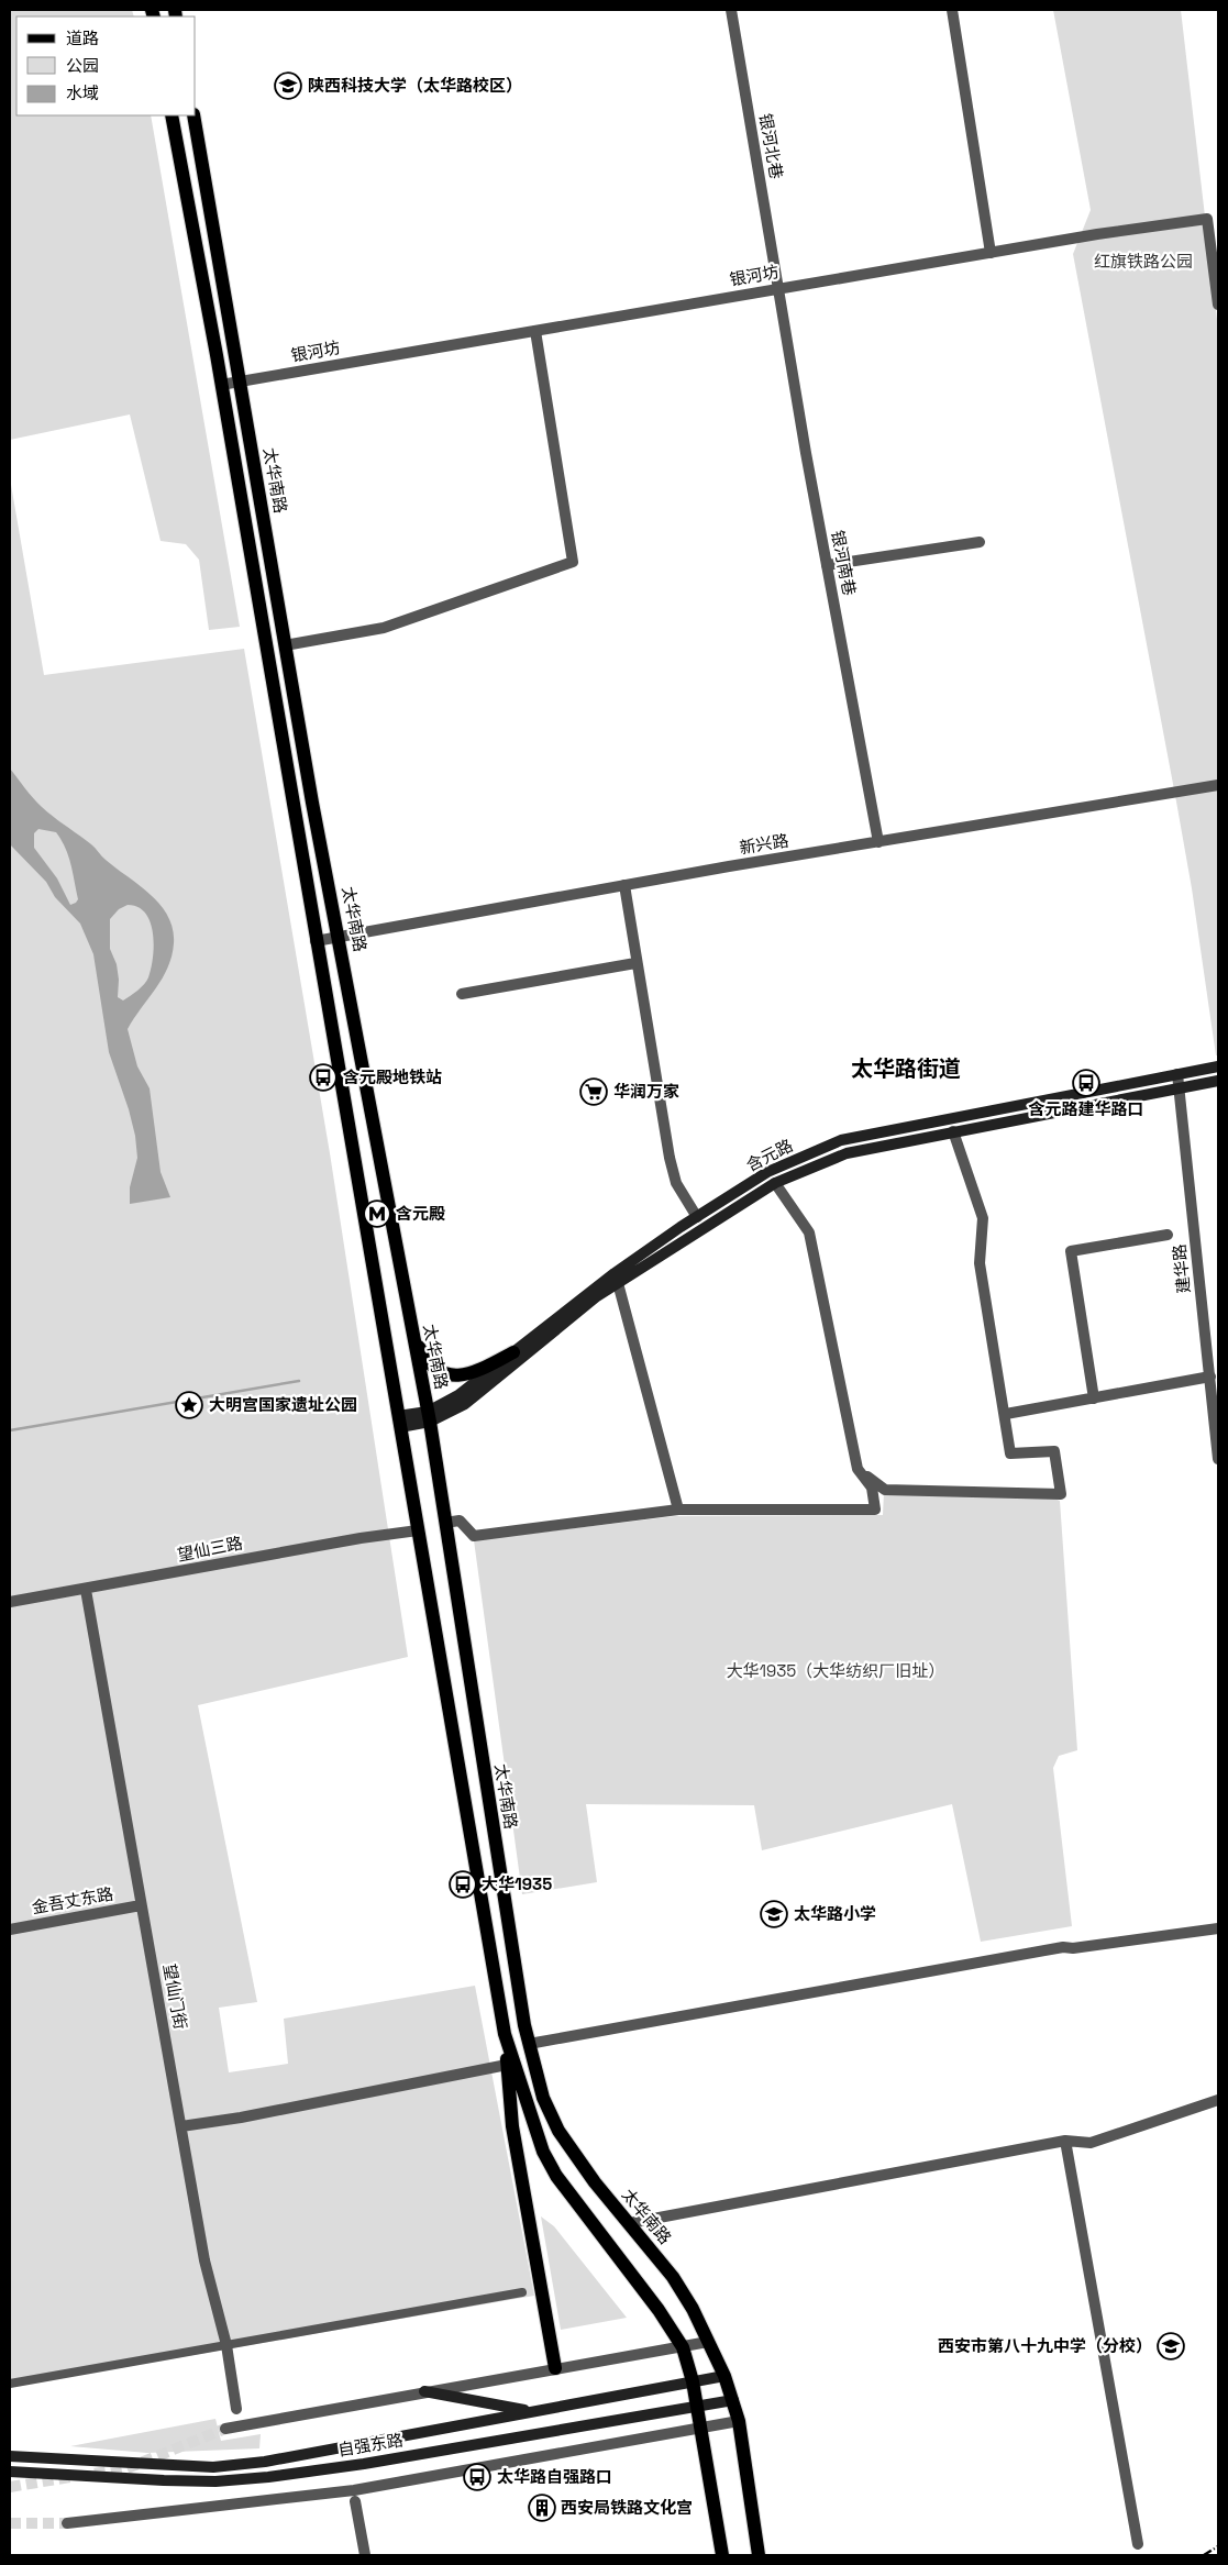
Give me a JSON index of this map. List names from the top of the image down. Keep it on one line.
{"streets":{"main road":["太华南路","含元路","自强东路"],"street":["银河北巷","银河坊","银河南巷","新兴路","建华路","望仙三路","金吾丈东路","望仙门街"]},"crossings":[["银河北巷","银河坊"],["银河北巷","银河南巷"],["银河坊","太华南路"],["银河坊","银河南巷"],["太华南路","新兴路"],["太华南路","含元路"],["太华南路","自强东路"],["银河南巷","新兴路"],["含元路","建华路"],["望仙三路","望仙门街"],["金吾丈东路","望仙门街"]],"districts":["太华路街道"],"parks":["红旗铁路公园","大华1935（大华纺织厂旧址）"],"places":{"school or university":["陕西科技大学（太华路校区）","太华路小学","西安市第八十九中学（分校）"],"bus stop":["含元殿地铁站","含元路建华路口","大华1935","太华路自强路口"],"supermarket":["华润万家"],"metro station":["含元殿"],"place":["大明宫国家遗址公园"],"building":["西安局铁路文化宫"]},"legend":["道路","公园","水域"]}
